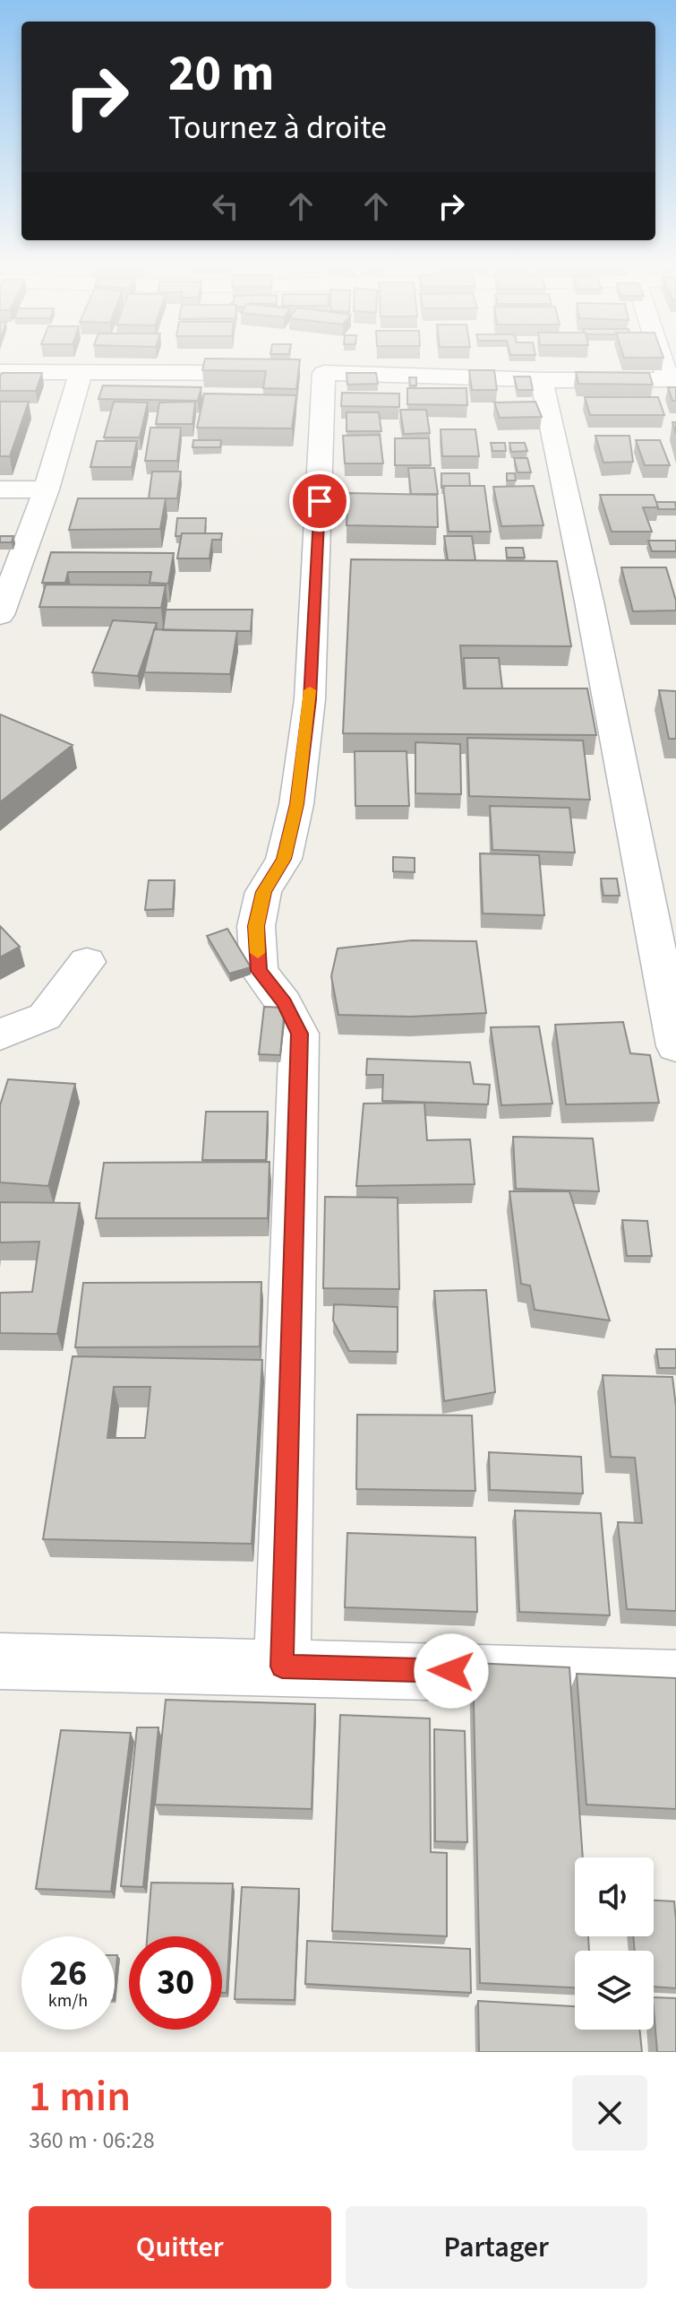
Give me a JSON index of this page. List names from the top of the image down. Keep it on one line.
{"page":{"turn":["20 m","Tournez à droite"],"speed":"26 km/h","limit":"30","heading":["1 min","360 m · 06:28"],"buttons":["Quitter","Partager"]}}
